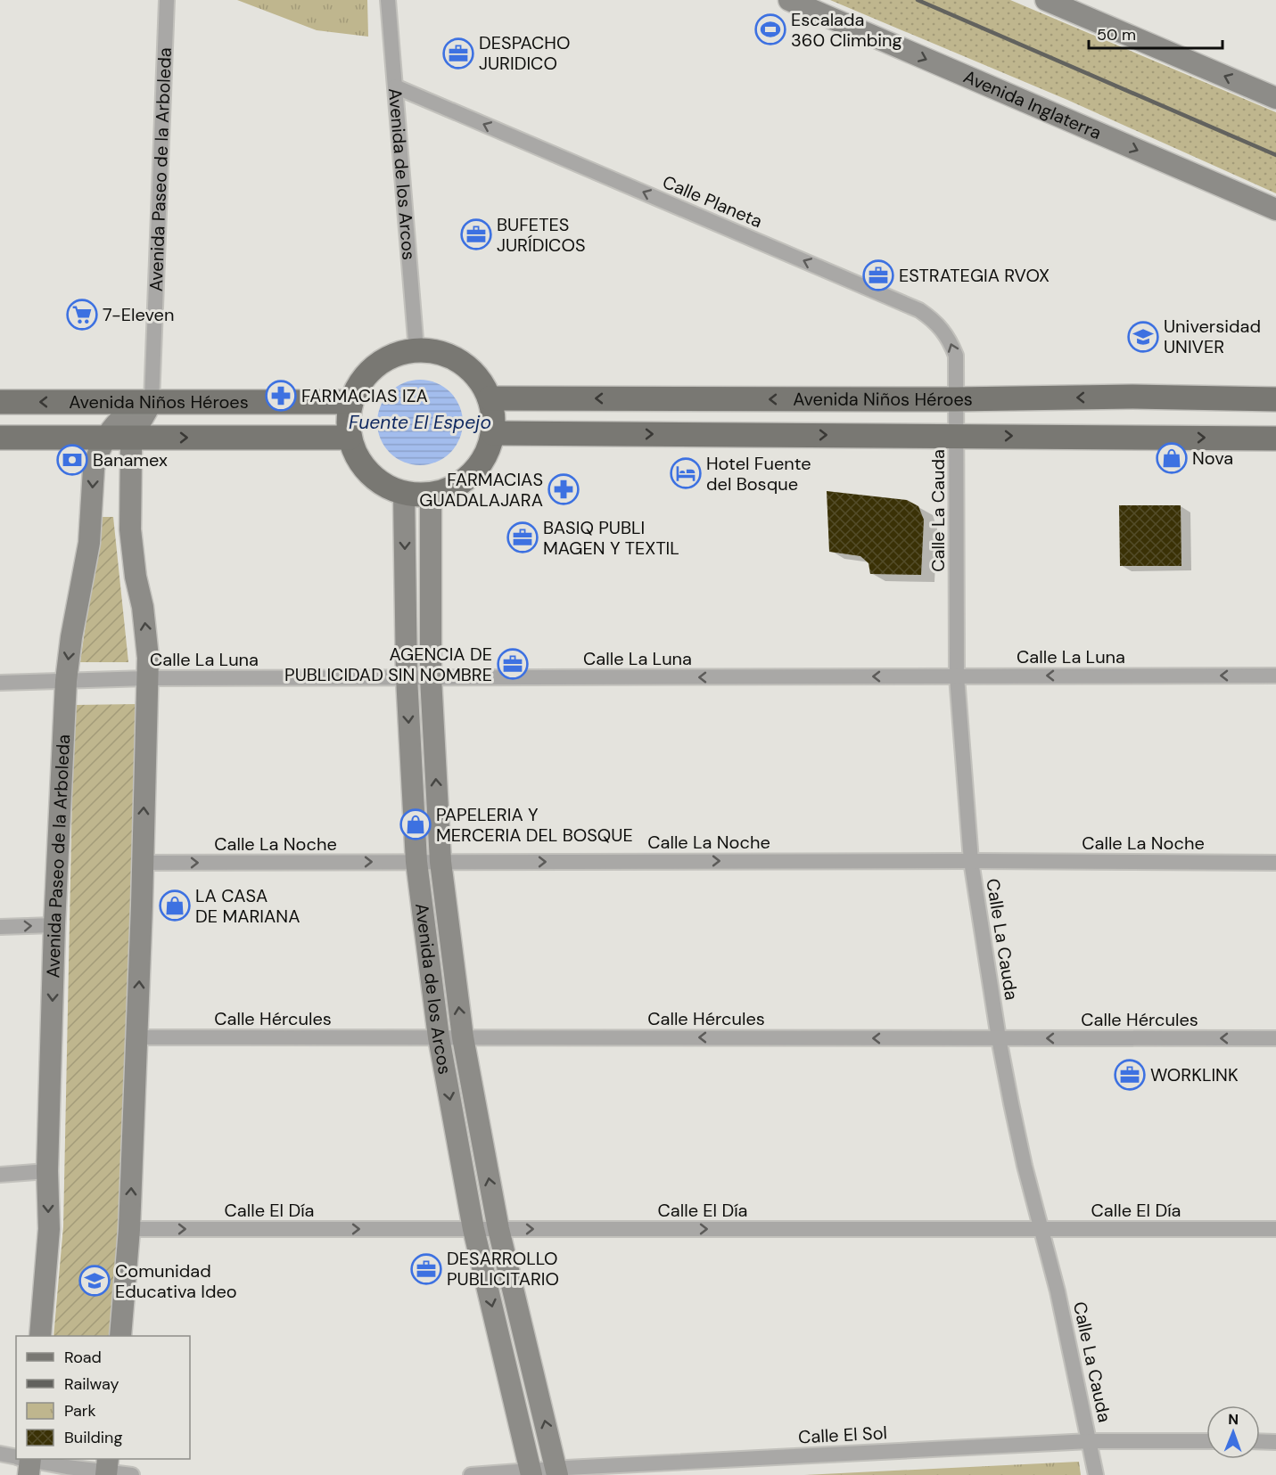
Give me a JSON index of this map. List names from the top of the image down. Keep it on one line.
{"streets":{"main road":["Avenida Niños Héroes"],"street":["Avenida Inglaterra","Avenida Paseo de la Arboleda","Avenida de los Arcos","Calle Planeta","Calle La Cauda","Calle La Luna","Calle La Noche","Calle Hércules","Calle El Día","Calle El Sol"]},"crossings":[["Avenida Paseo de la Arboleda","Avenida Niños Héroes"],["Avenida Paseo de la Arboleda","Calle La Luna"],["Avenida Paseo de la Arboleda","Calle La Noche"],["Avenida Paseo de la Arboleda","Calle Hércules"],["Avenida Paseo de la Arboleda","Calle El Día"],["Avenida de los Arcos","Calle Planeta"],["Avenida de los Arcos","Avenida Niños Héroes"],["Avenida de los Arcos","Calle La Luna"],["Avenida de los Arcos","Calle La Noche"],["Avenida de los Arcos","Calle Hércules"],["Avenida de los Arcos","Calle El Día"],["Avenida de los Arcos","Calle El Sol"],["Calle Planeta","Avenida Niños Héroes"],["Calle Planeta","Calle La Cauda"],["Avenida Niños Héroes","Calle La Cauda"],["Calle La Cauda","Calle La Luna"],["Calle La Cauda","Calle La Noche"],["Calle La Cauda","Calle Hércules"],["Calle La Cauda","Calle El Día"],["Calle La Cauda","Calle El Sol"]],"one_way":["Calle Planeta","Calle La Luna","Calle La Noche","Calle Hércules","Calle El Día"],"water":["Fuente El Espejo"],"places":{"sports":["Escalada 360 Climbing"],"office":["DESPACHO JURIDICO","BUFETES JURÍDICOS","ESTRATEGIA RVOX","BASIQ PUBLI MAGEN Y TEXTIL","AGENCIA DE PUBLICIDAD SIN NOMBRE","WORKLINK","DESARROLLO PUBLICITARIO"],"supermarket":["7-Eleven"],"school or university":["Universidad UNIVER","Comunidad Educativa Ideo"],"pharmacy":["FARMACIAS IZA","FARMACIAS GUADALAJARA"],"shop":["Nova","PAPELERIA Y MERCERIA DEL BOSQUE","LA CASA DE MARIANA"],"bank":["Banamex"],"hotel":["Hotel Fuente del Bosque"]},"legend":["Road","Railway","Park","Building"],"scale_bar":"50 m","north":"top"}
